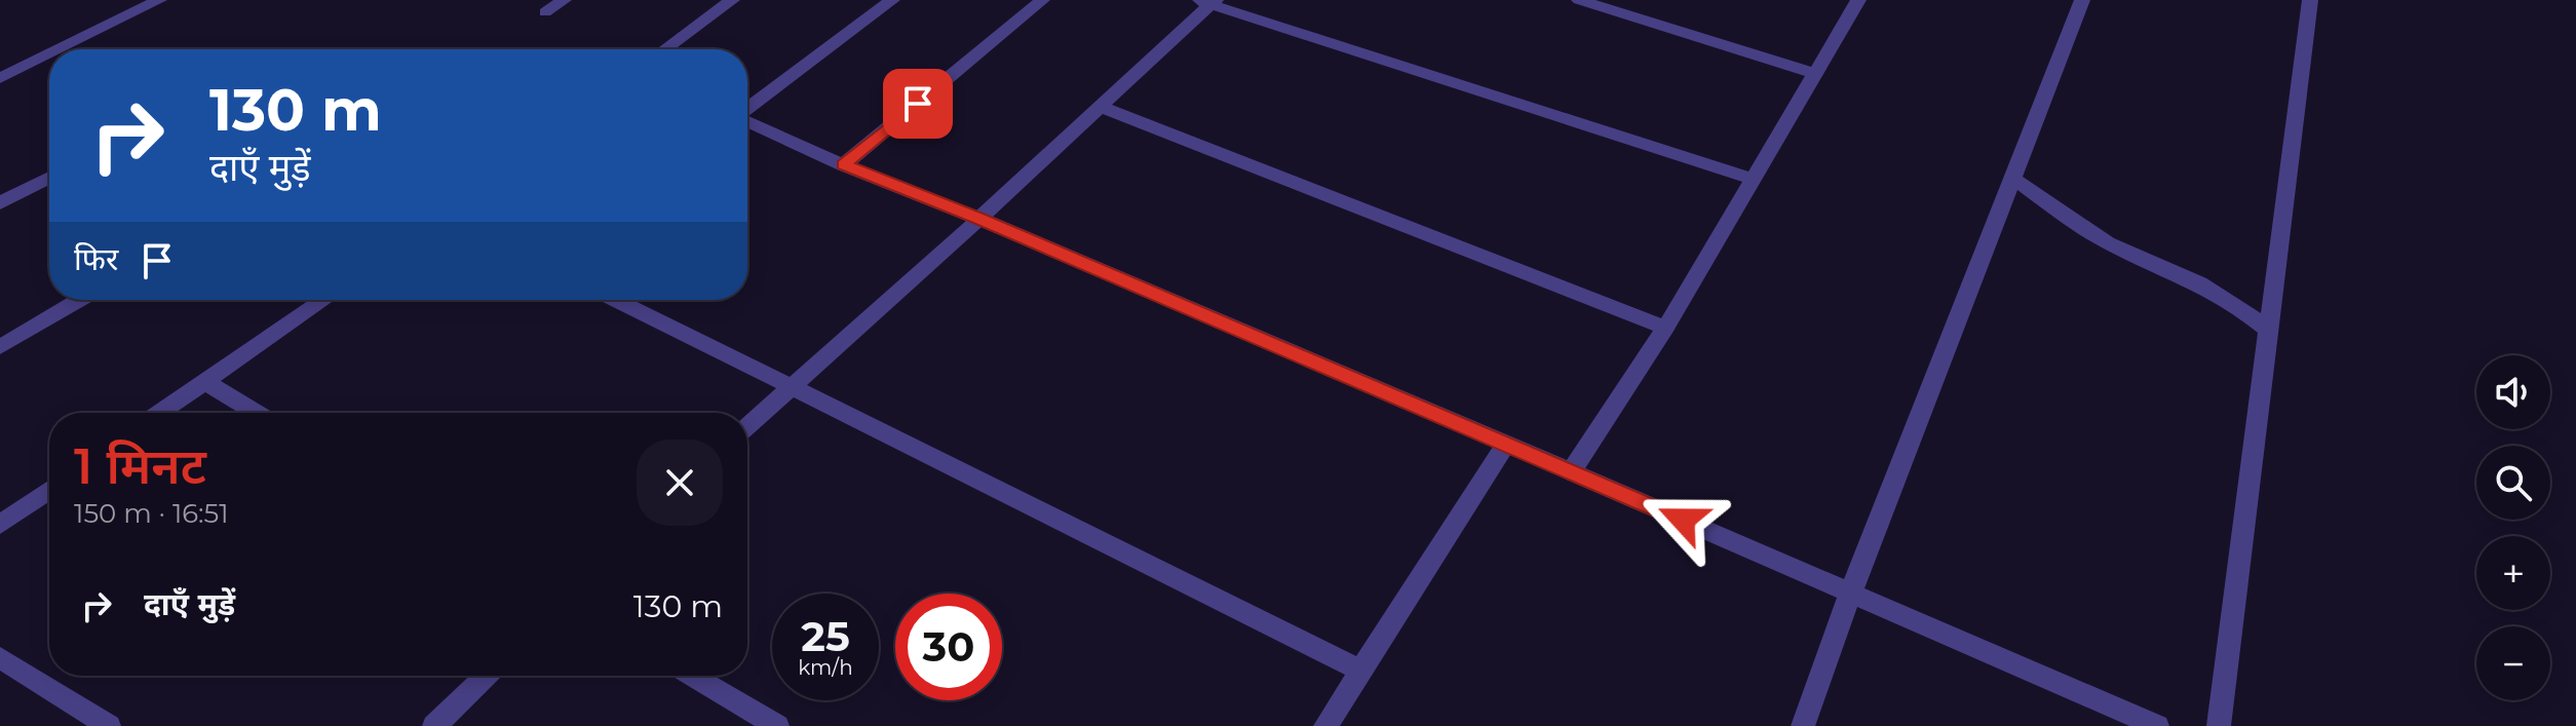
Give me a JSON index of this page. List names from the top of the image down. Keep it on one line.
{"page":{"turn":["130 m","दाएँ मुड़ें"],"then":"फिर","map_buttons":["+","−"],"heading":["1 मिनट","150 m · 16:51"],"list":[{"name":"दाएँ मुड़ें","value":"130 m"}],"speed":"25 km/h","limit":"30"}}
